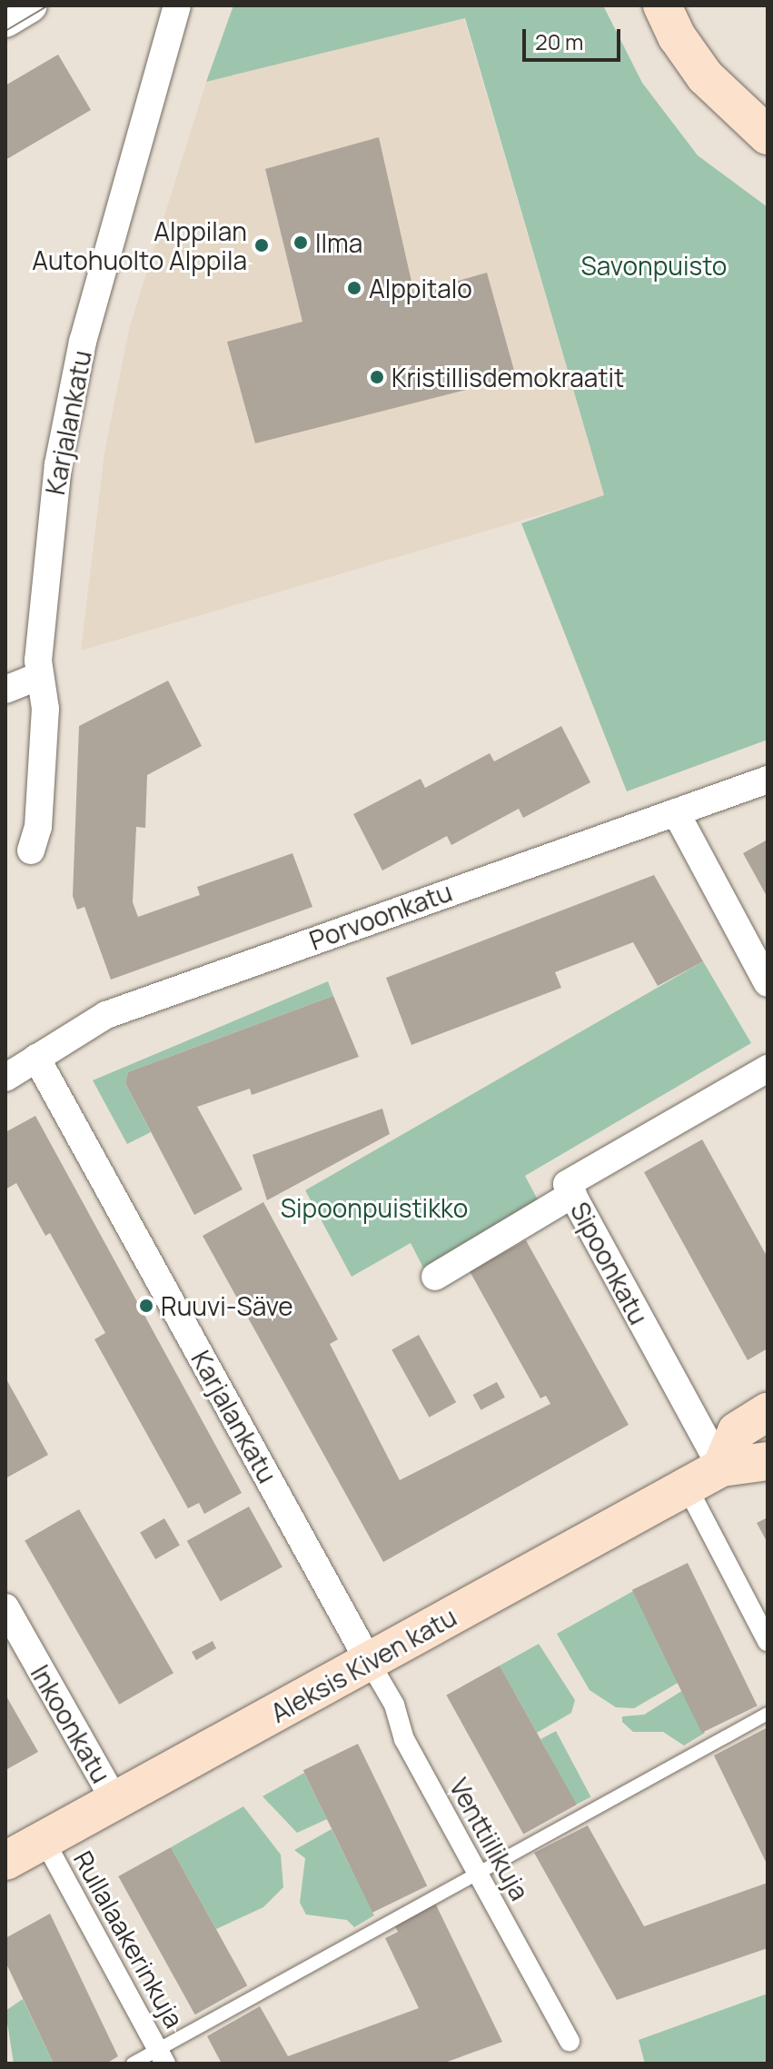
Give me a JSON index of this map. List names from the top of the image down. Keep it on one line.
{"streets":{"main road":["Aleksis Kiven katu"],"street":["Karjalankatu","Porvoonkatu","Sipoonkatu","Inkoonkatu","Venttiilikuja","Rullalaakerinkuja"]},"crossings":[["Karjalankatu","Porvoonkatu"],["Karjalankatu","Aleksis Kiven katu"],["Karjalankatu","Venttiilikuja"],["Sipoonkatu","Aleksis Kiven katu"],["Aleksis Kiven katu","Inkoonkatu"],["Aleksis Kiven katu","Venttiilikuja"],["Aleksis Kiven katu","Rullalaakerinkuja"]],"parks":["Savonpuisto","Sipoonpuistikko"],"places":["Ilma","Alppilan Autohuolto Alppila","Alppitalo","Kristillisdemokraatit","Ruuvi-Säve"],"scale_bar":"20 m"}
